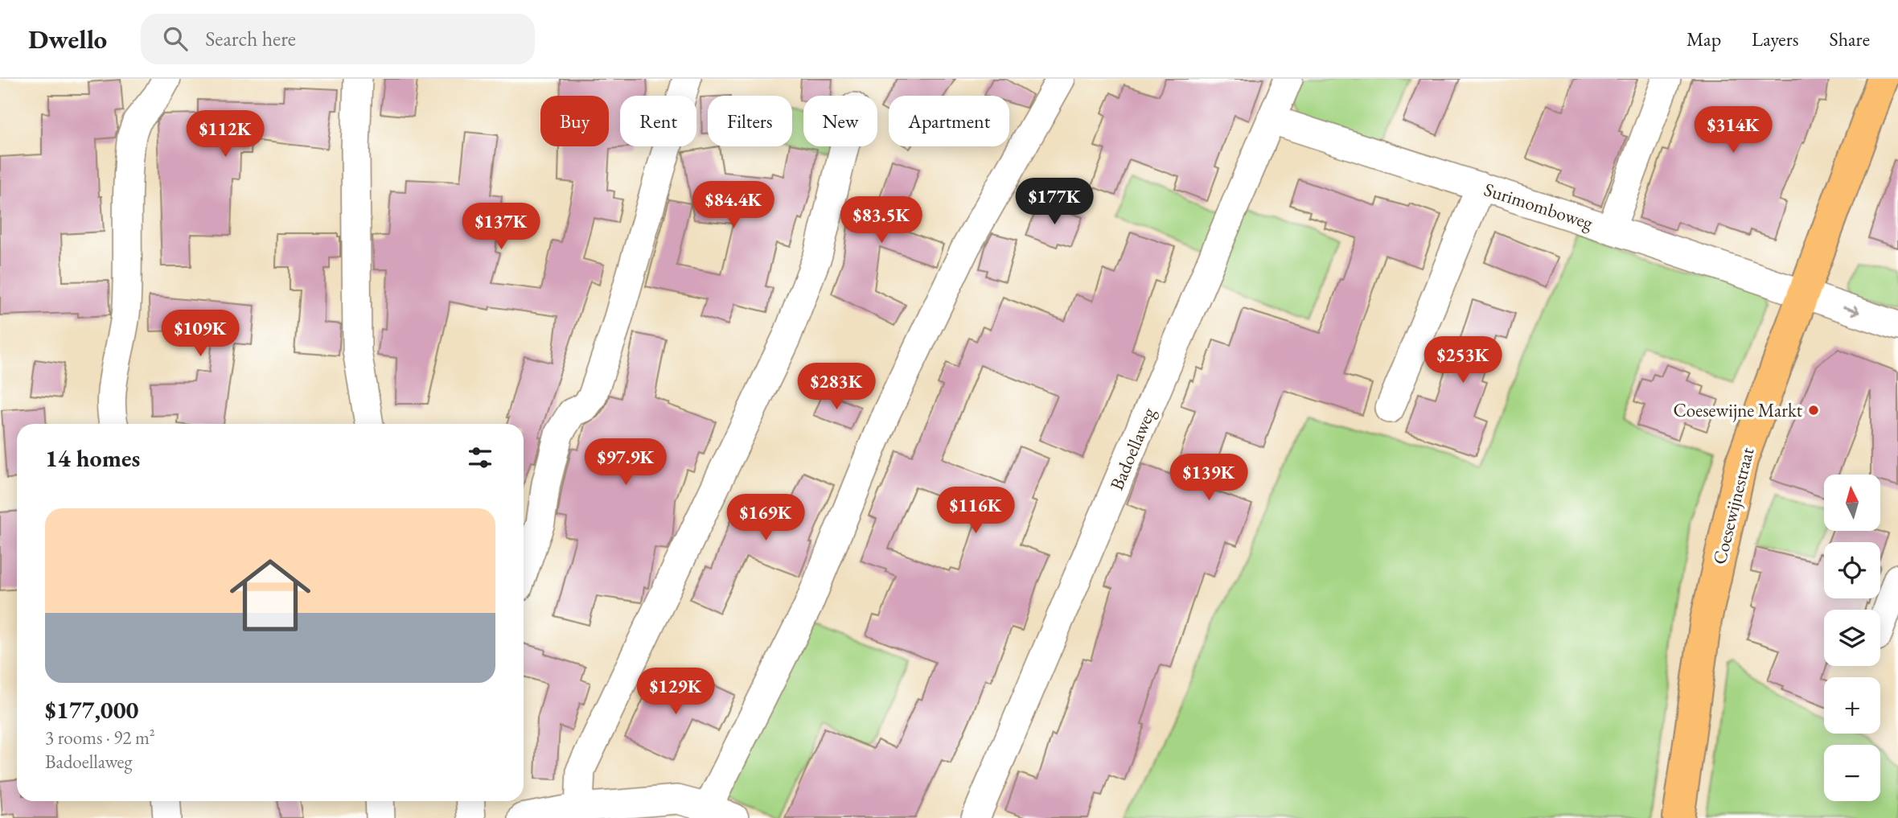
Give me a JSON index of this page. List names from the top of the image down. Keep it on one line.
{"streets":{"main road":["Coesewijnestraat"],"street":["Surimomboweg","Badoellaweg"]},"crossings":[["Surimomboweg","Badoellaweg"],["Surimomboweg","Coesewijnestraat"]],"places":["Coesewijne Markt"],"north":"top","page":{"header":"Dwello","search":"Search here","nav":["Map","Layers","Share"],"chip":["Buy","Rent","Filters","New","Apartment"],"price":["$314K","$112K","$177K","$84.4K","$83.5K","$137K","$109K","$253K","$283K","$97.9K","$139K","$116K","$169K","$129K"],"heading":"14 homes","map_buttons":["+","−"],"list":[{"name":"$177,000","note":"3 rooms · 92 m² · Badoellaweg"}]}}
